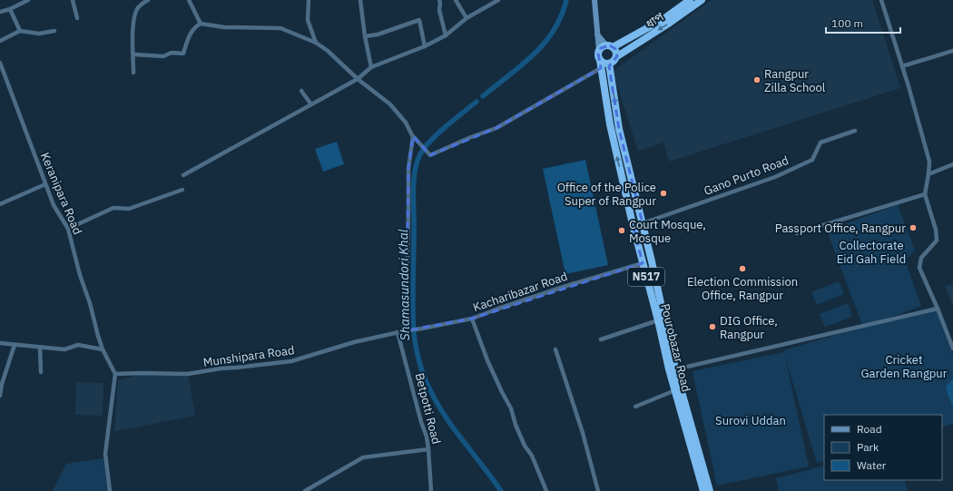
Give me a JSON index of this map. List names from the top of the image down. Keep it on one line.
{"streets":{"highway":["ধাপ","N517","Pourobazar Road"],"street":["Gano Purto Road","Keranipara Road","Kacharibazar Road","Munshipara Road","Betpotti Road"]},"crossings":[["ধাপ","N517"],["ধাপ","Pourobazar Road"],["Gano Purto Road","Pourobazar Road"],["Keranipara Road","Munshipara Road"],["N517","Pourobazar Road"],["Kacharibazar Road","Pourobazar Road"],["Kacharibazar Road","Munshipara Road"],["Kacharibazar Road","Betpotti Road"],["Munshipara Road","Betpotti Road"]],"water":["Shamasundori Khal"],"parks":["Collectorate Eid Gah Field","Cricket Garden Rangpur","Surovi Uddan"],"places":["Rangpur Zilla School","Office of the Police Super of Rangpur","Passport Office, Rangpur","Court Mosque, Mosque","Election Commission Office, Rangpur","DIG Office, Rangpur"],"legend":["Road","Park","Water"],"scale_bar":"100 m"}
